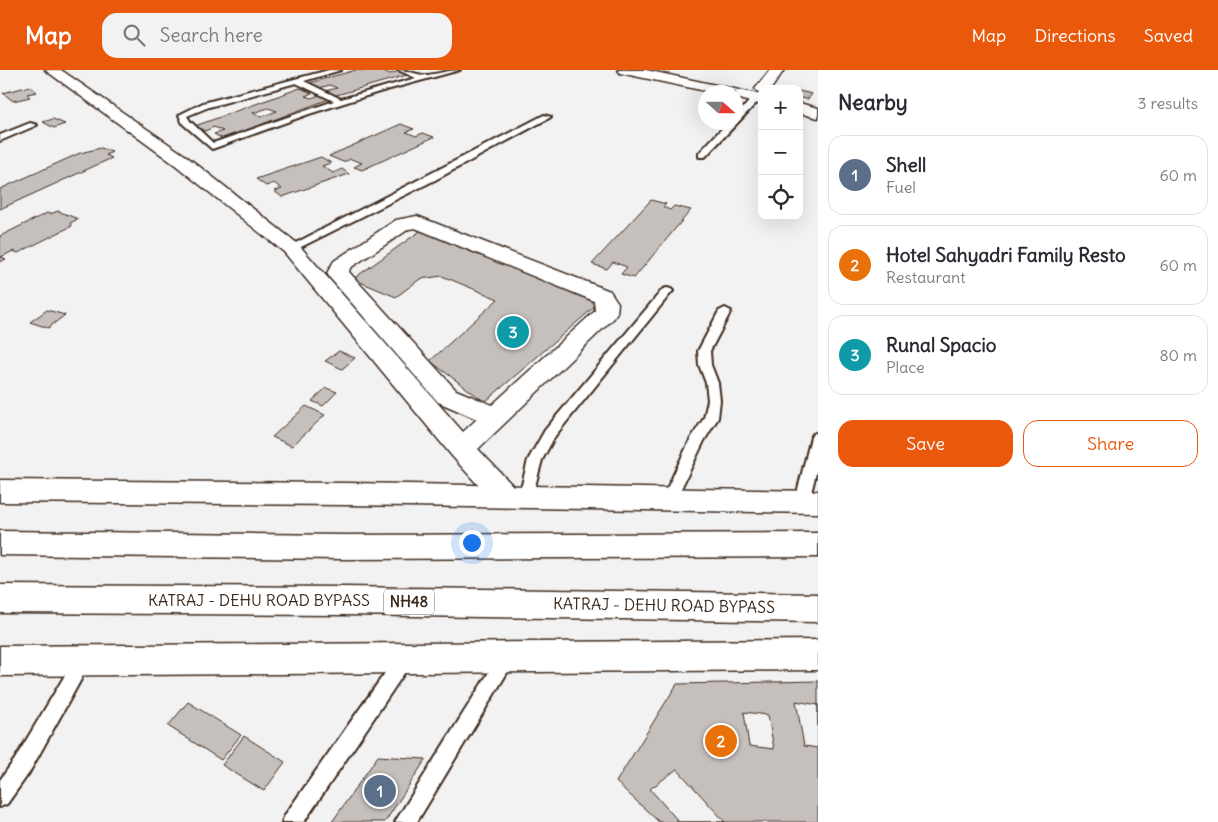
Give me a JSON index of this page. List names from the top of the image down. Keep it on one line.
{"streets":{"main road":["KATRAJ - DEHU ROAD BYPASS","NH48"]},"north":"right","page":{"header":"Map","search":"Search here","nav":["Map","Directions","Saved"],"heading":["Nearby","3 results"],"map_buttons":["+","−"],"list":[{"mark":"1","name":"Shell","note":"Fuel","value":"60 m"},{"mark":"2","name":"Hotel Sahyadri Family Resto","note":"Restaurant","value":"60 m"},{"mark":"3","name":"Runal Spacio","note":"Place","value":"80 m"}],"pins":["3","2","1"],"buttons":["Save","Share"]}}
